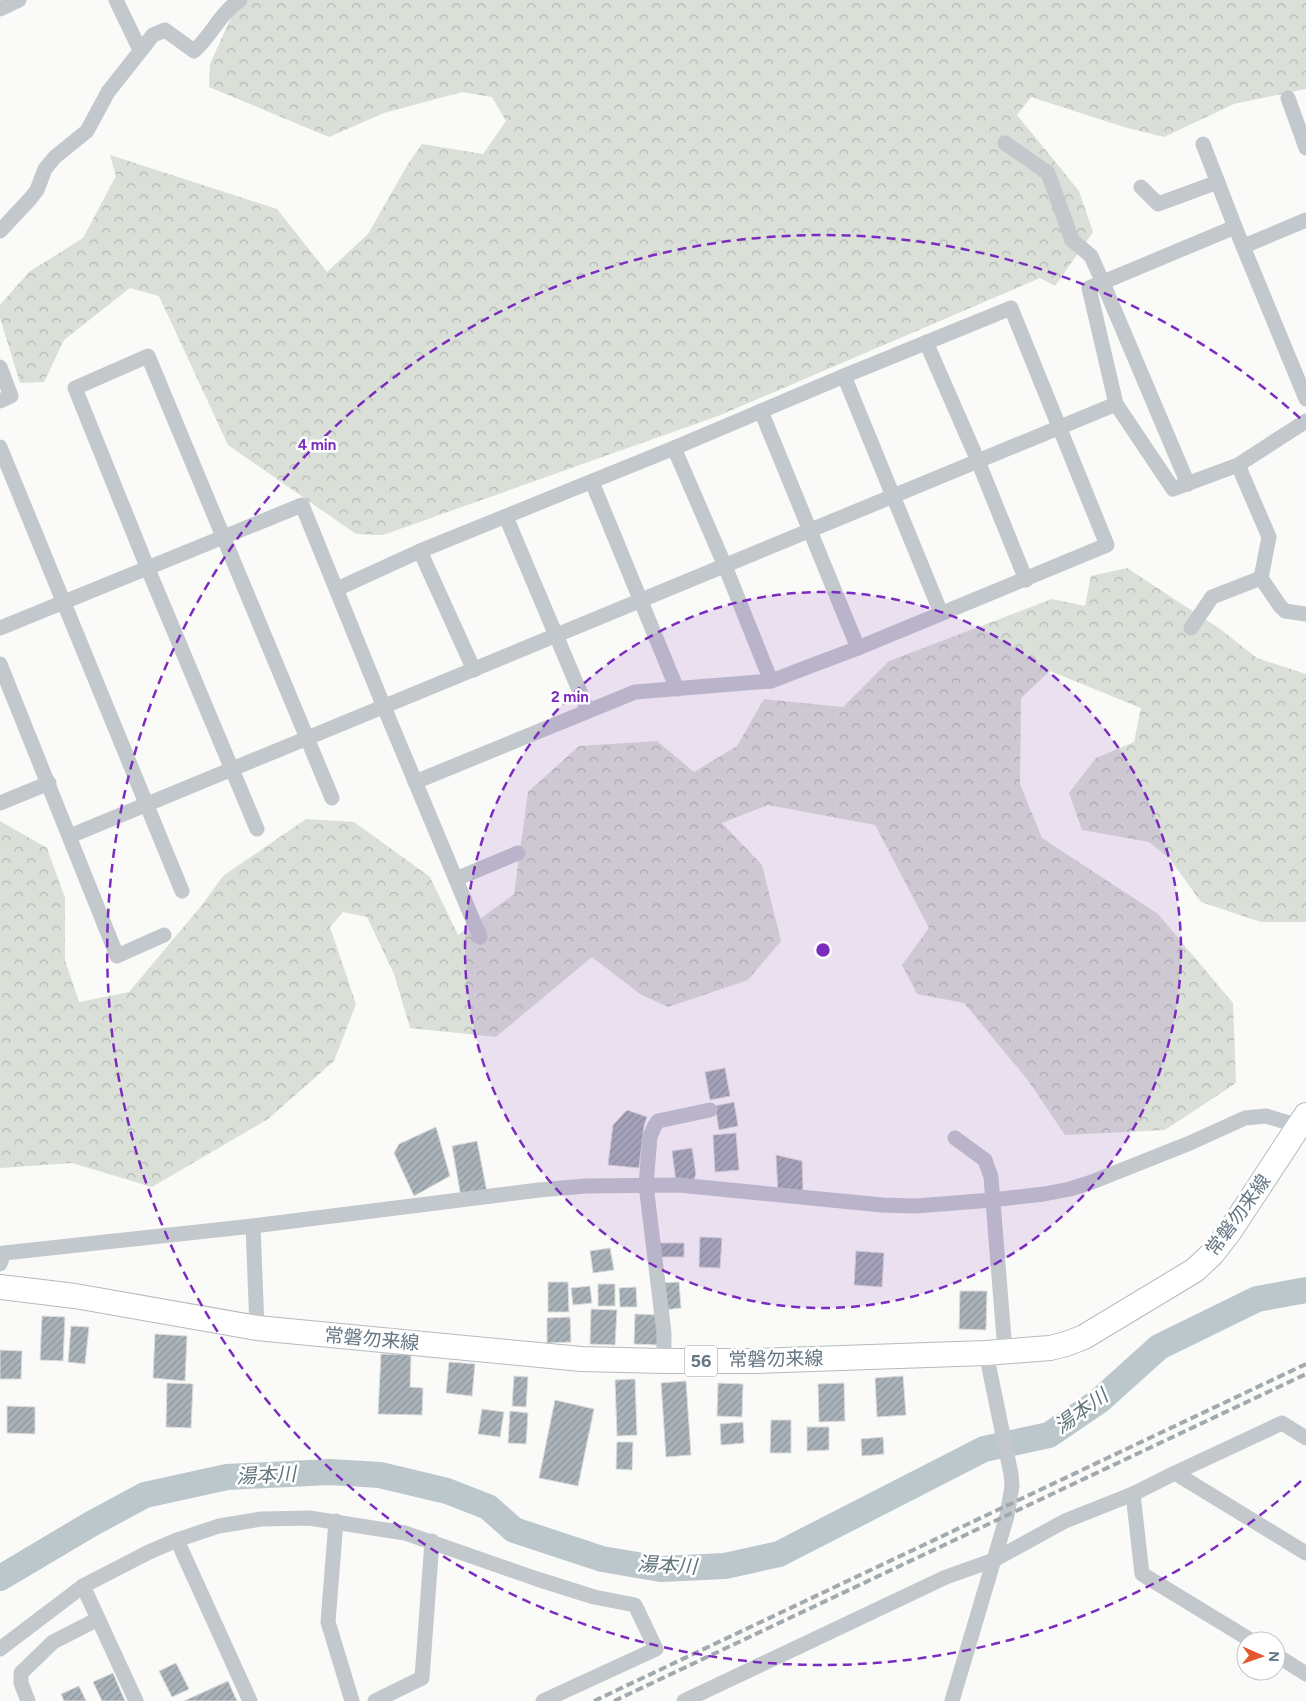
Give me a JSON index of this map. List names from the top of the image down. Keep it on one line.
{"streets":{"main road":["常磐勿来線","56"]},"water":["湯本川"],"north":"right","rings":["4 min","2 min"]}
